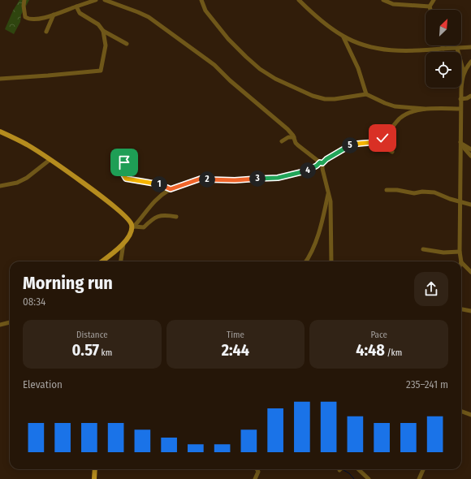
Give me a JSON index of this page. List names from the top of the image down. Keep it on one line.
{"north":"top right","page":{"pins":["5","4","3","2","1"],"heading":["Morning run","08:34"],"stats":[["Distance","0.57 km"],["Time","2:44"],["Pace","4:48 /km"]],"chart":["Elevation","235–241 m"]}}
